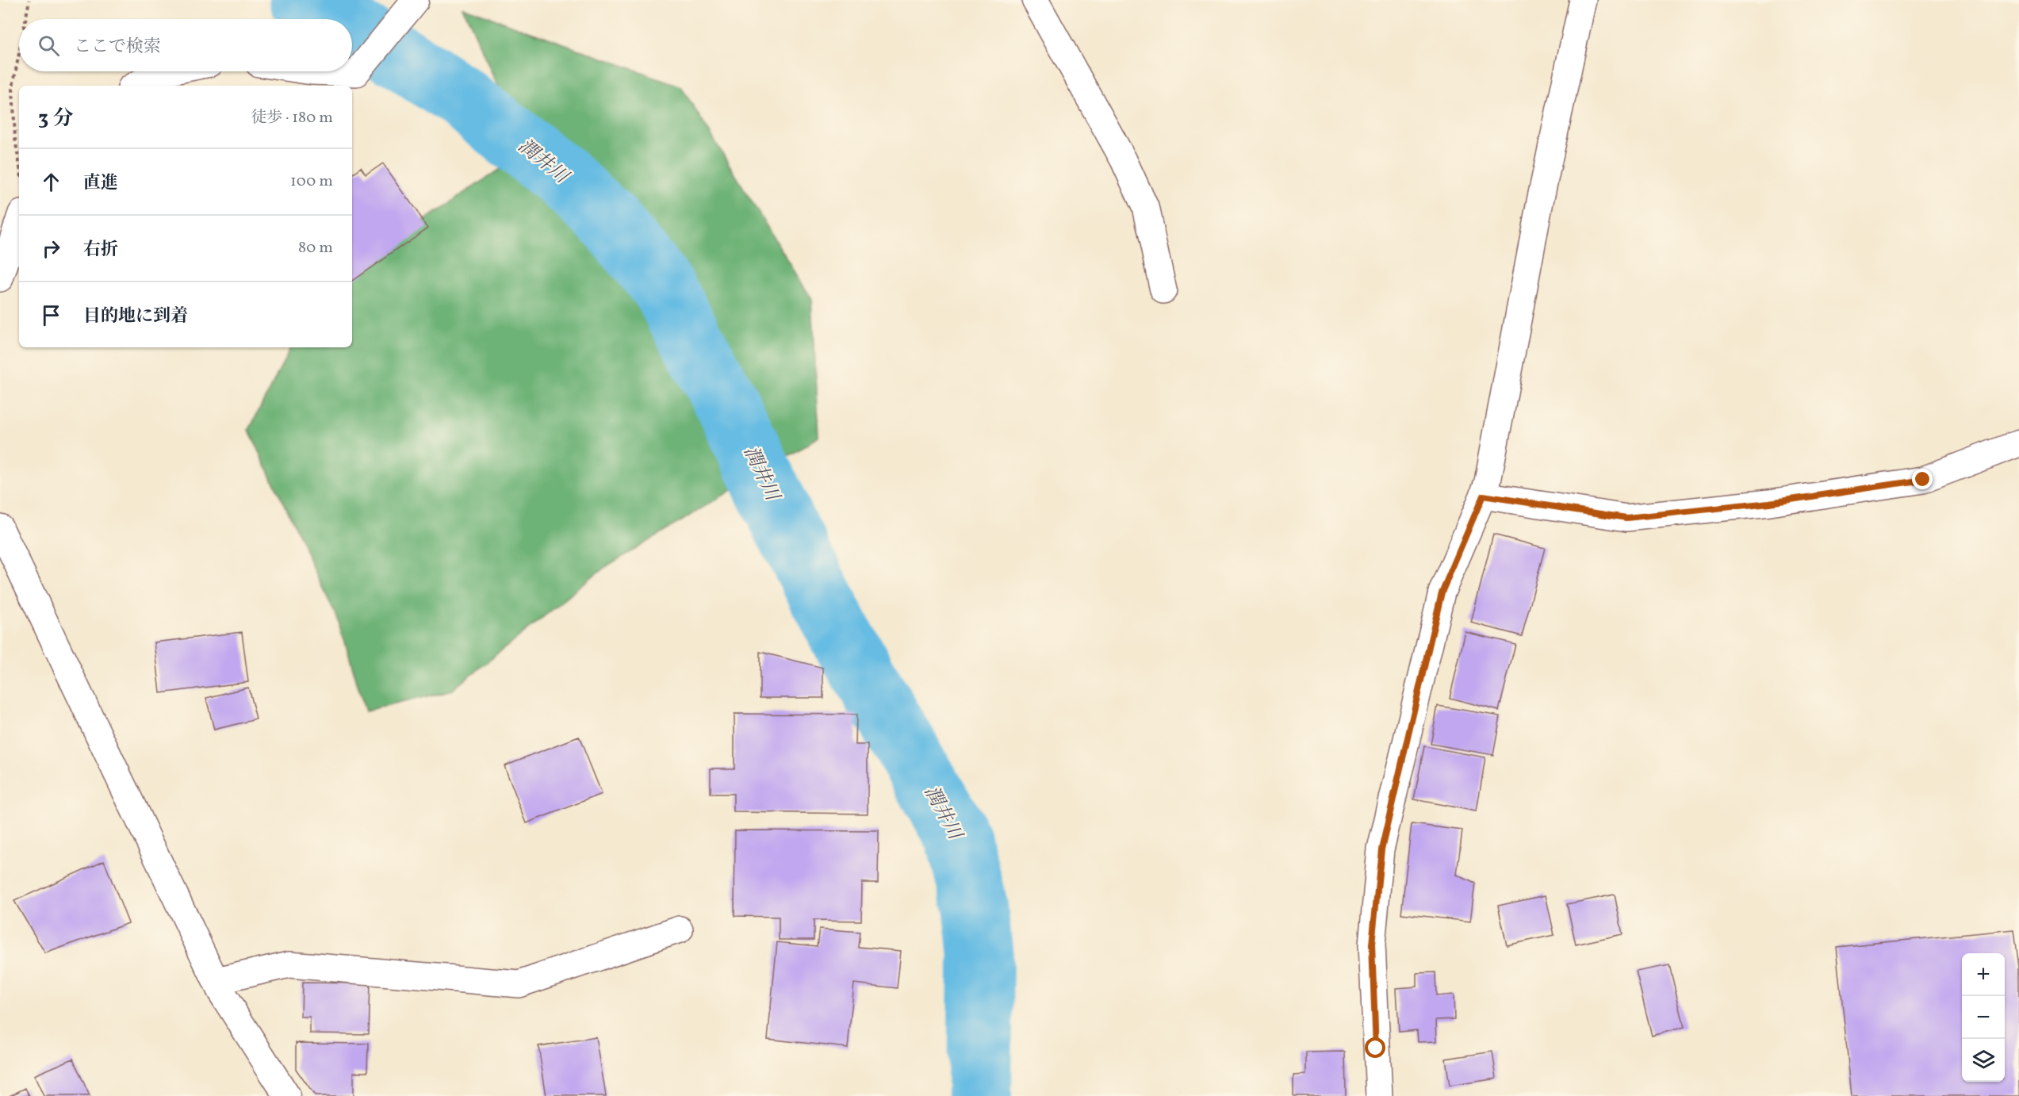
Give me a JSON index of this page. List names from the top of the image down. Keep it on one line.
{"water":["潤井川"],"page":{"search":"ここで検索","heading":["3 分","徒歩 · 180 m"],"list":[["直進","100 m"],["右折","80 m"],"目的地に到着"],"map_buttons":["+","−"]}}
